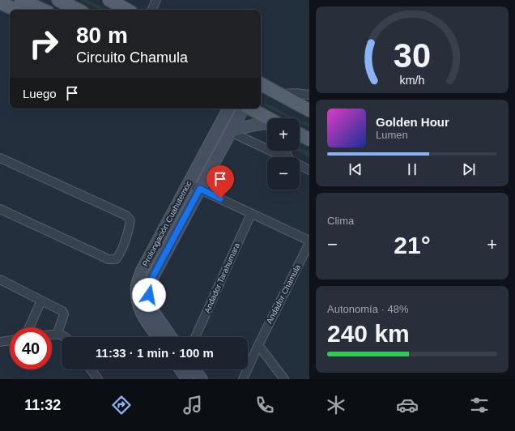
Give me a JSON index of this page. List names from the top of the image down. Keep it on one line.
{"streets":{"street":["Prolongación Cuahutemoc","Andador Tarahumara","Andador Chamula"]},"page":{"turn":["80 m","Circuito Chamula"],"then":"Luego","song":["Golden Hour","Lumen"],"map_buttons":["+","−"],"tile":["Clima",["Autonomía · 48%","240 km"]],"heat":["−","21°","+"],"limit":"40","trip":"11:33 · 1 min · 100 m","tabs":"11:32","gauge":["30","km/h"]}}
